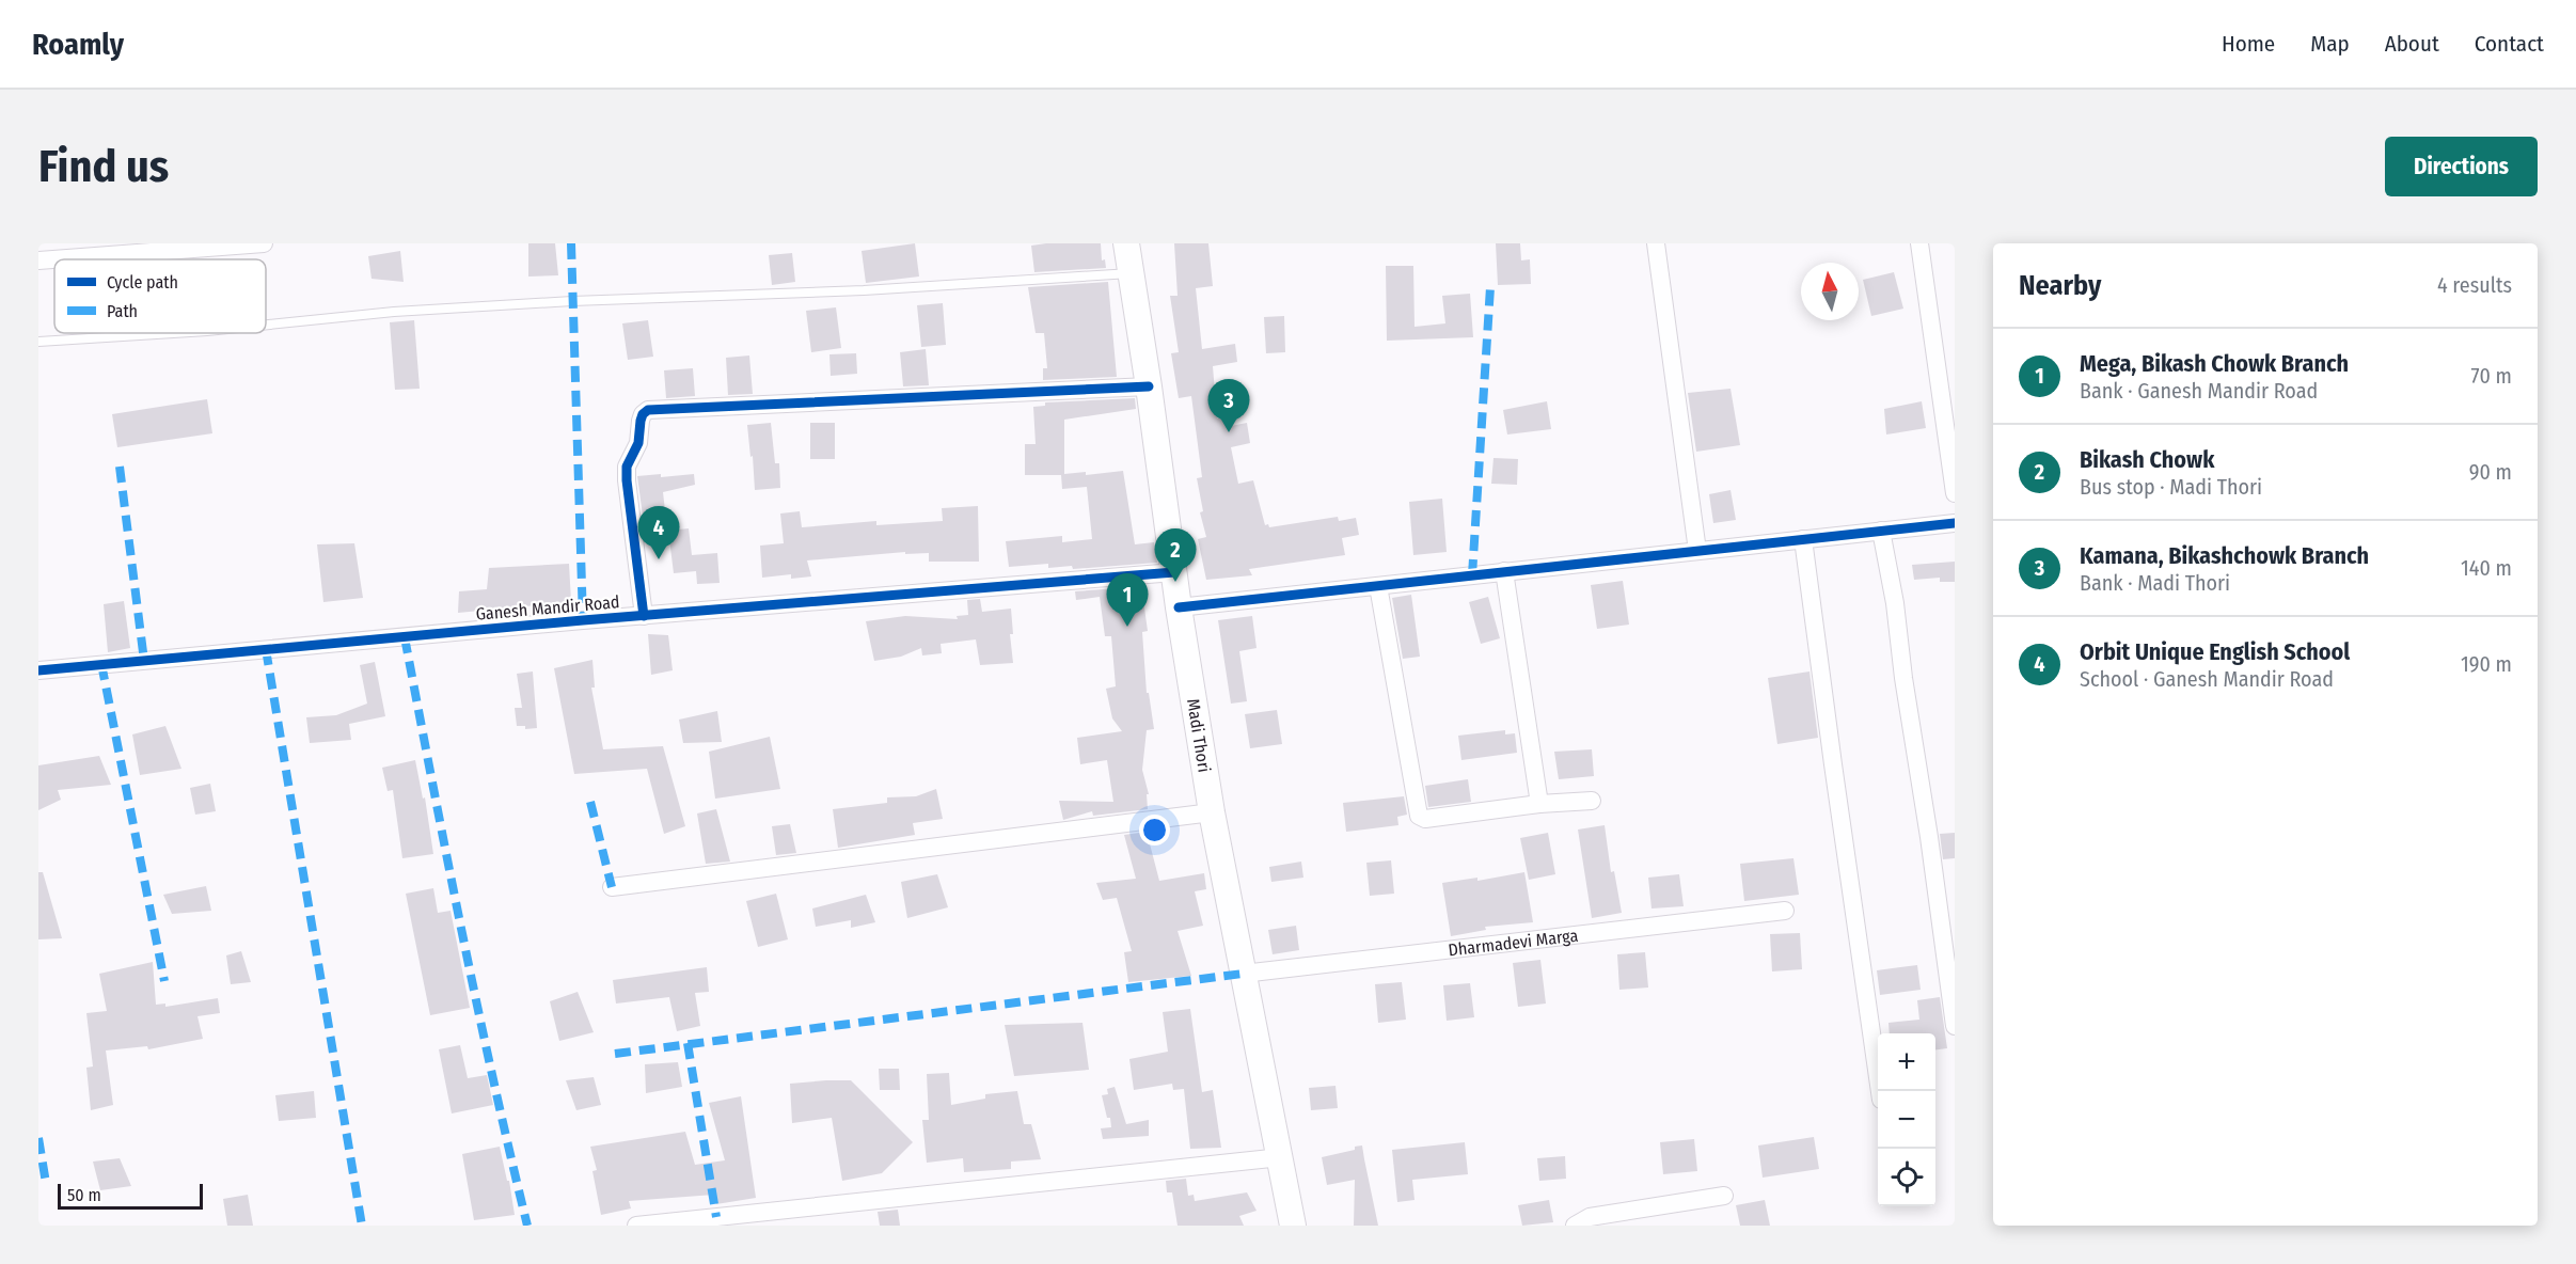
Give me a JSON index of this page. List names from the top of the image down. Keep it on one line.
{"streets":{"main road":["Madi Thori"],"street":["Ganesh Mandir Road","Dharmadevi Marga"]},"crossings":[["Ganesh Mandir Road","Madi Thori"],["Madi Thori","Dharmadevi Marga"]],"legend":["Cycle path","Path"],"scale_bar":"50 m","north":"top","page":{"header":"Roamly","nav":["Home","Map","About","Contact"],"buttons":"Directions","title":"Find us","heading":["Nearby","4 results"],"list":[{"mark":"1","name":"Mega, Bikash Chowk Branch","note":"Bank · Ganesh Mandir Road","value":"70 m"},{"mark":"2","name":"Bikash Chowk","note":"Bus stop · Madi Thori","value":"90 m"},{"mark":"3","name":"Kamana, Bikashchowk Branch","note":"Bank · Madi Thori","value":"140 m"},{"mark":"4","name":"Orbit Unique English School","note":"School · Ganesh Mandir Road","value":"190 m"}],"pins":["3","4","2","1"],"map_buttons":["+","−"],"scale":"50 m"}}
